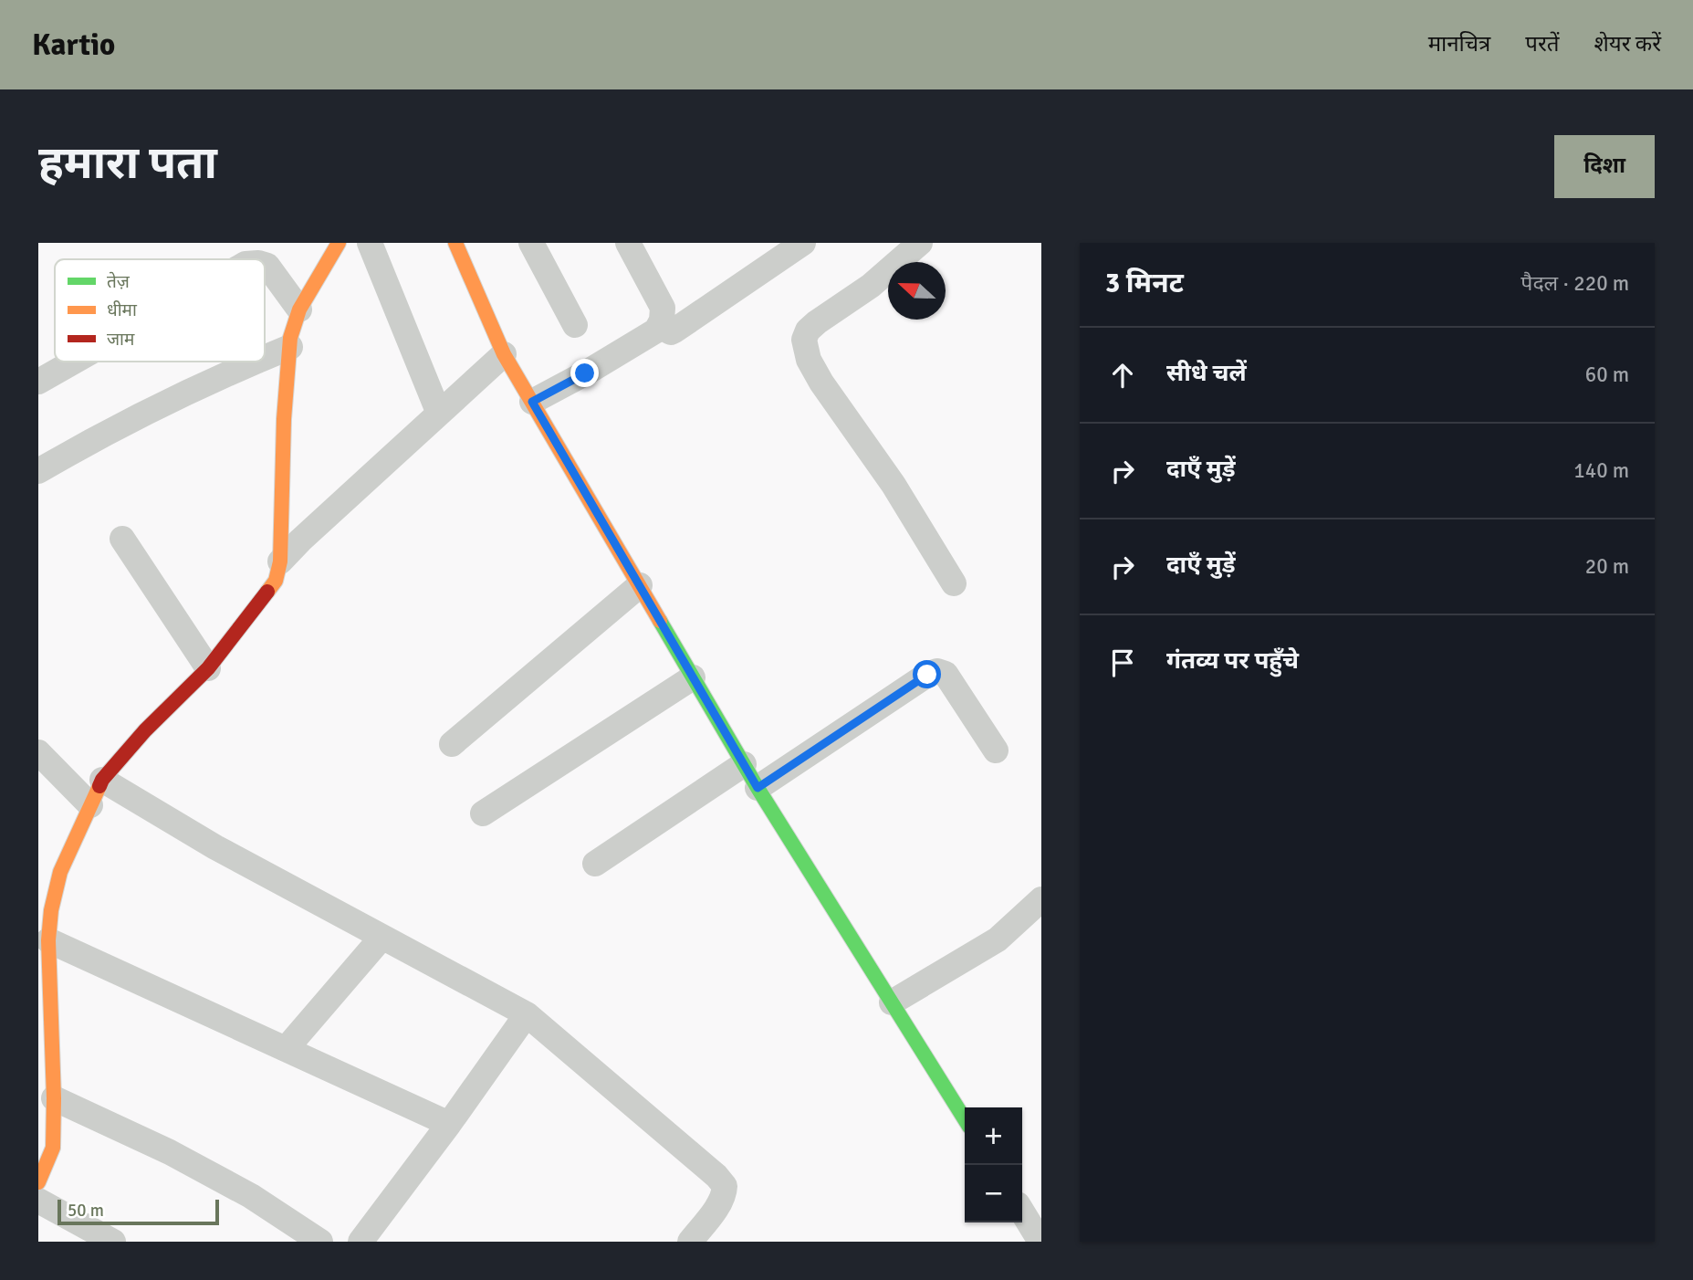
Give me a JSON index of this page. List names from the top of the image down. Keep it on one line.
{"legend":["तेज़","धीमा","जाम"],"scale_bar":"50 m","north":"left","page":{"header":"Kartio","nav":["मानचित्र","परतें","शेयर करें"],"buttons":"दिशा","title":"हमारा पता","heading":["3 मिनट","पैदल · 220 m"],"list":[["सीधे चलें","60 m"],["दाएँ मुड़ें","140 m"],["दाएँ मुड़ें","20 m"],"गंतव्य पर पहुँचे"],"map_buttons":["+","−"],"scale":"50 m"}}
